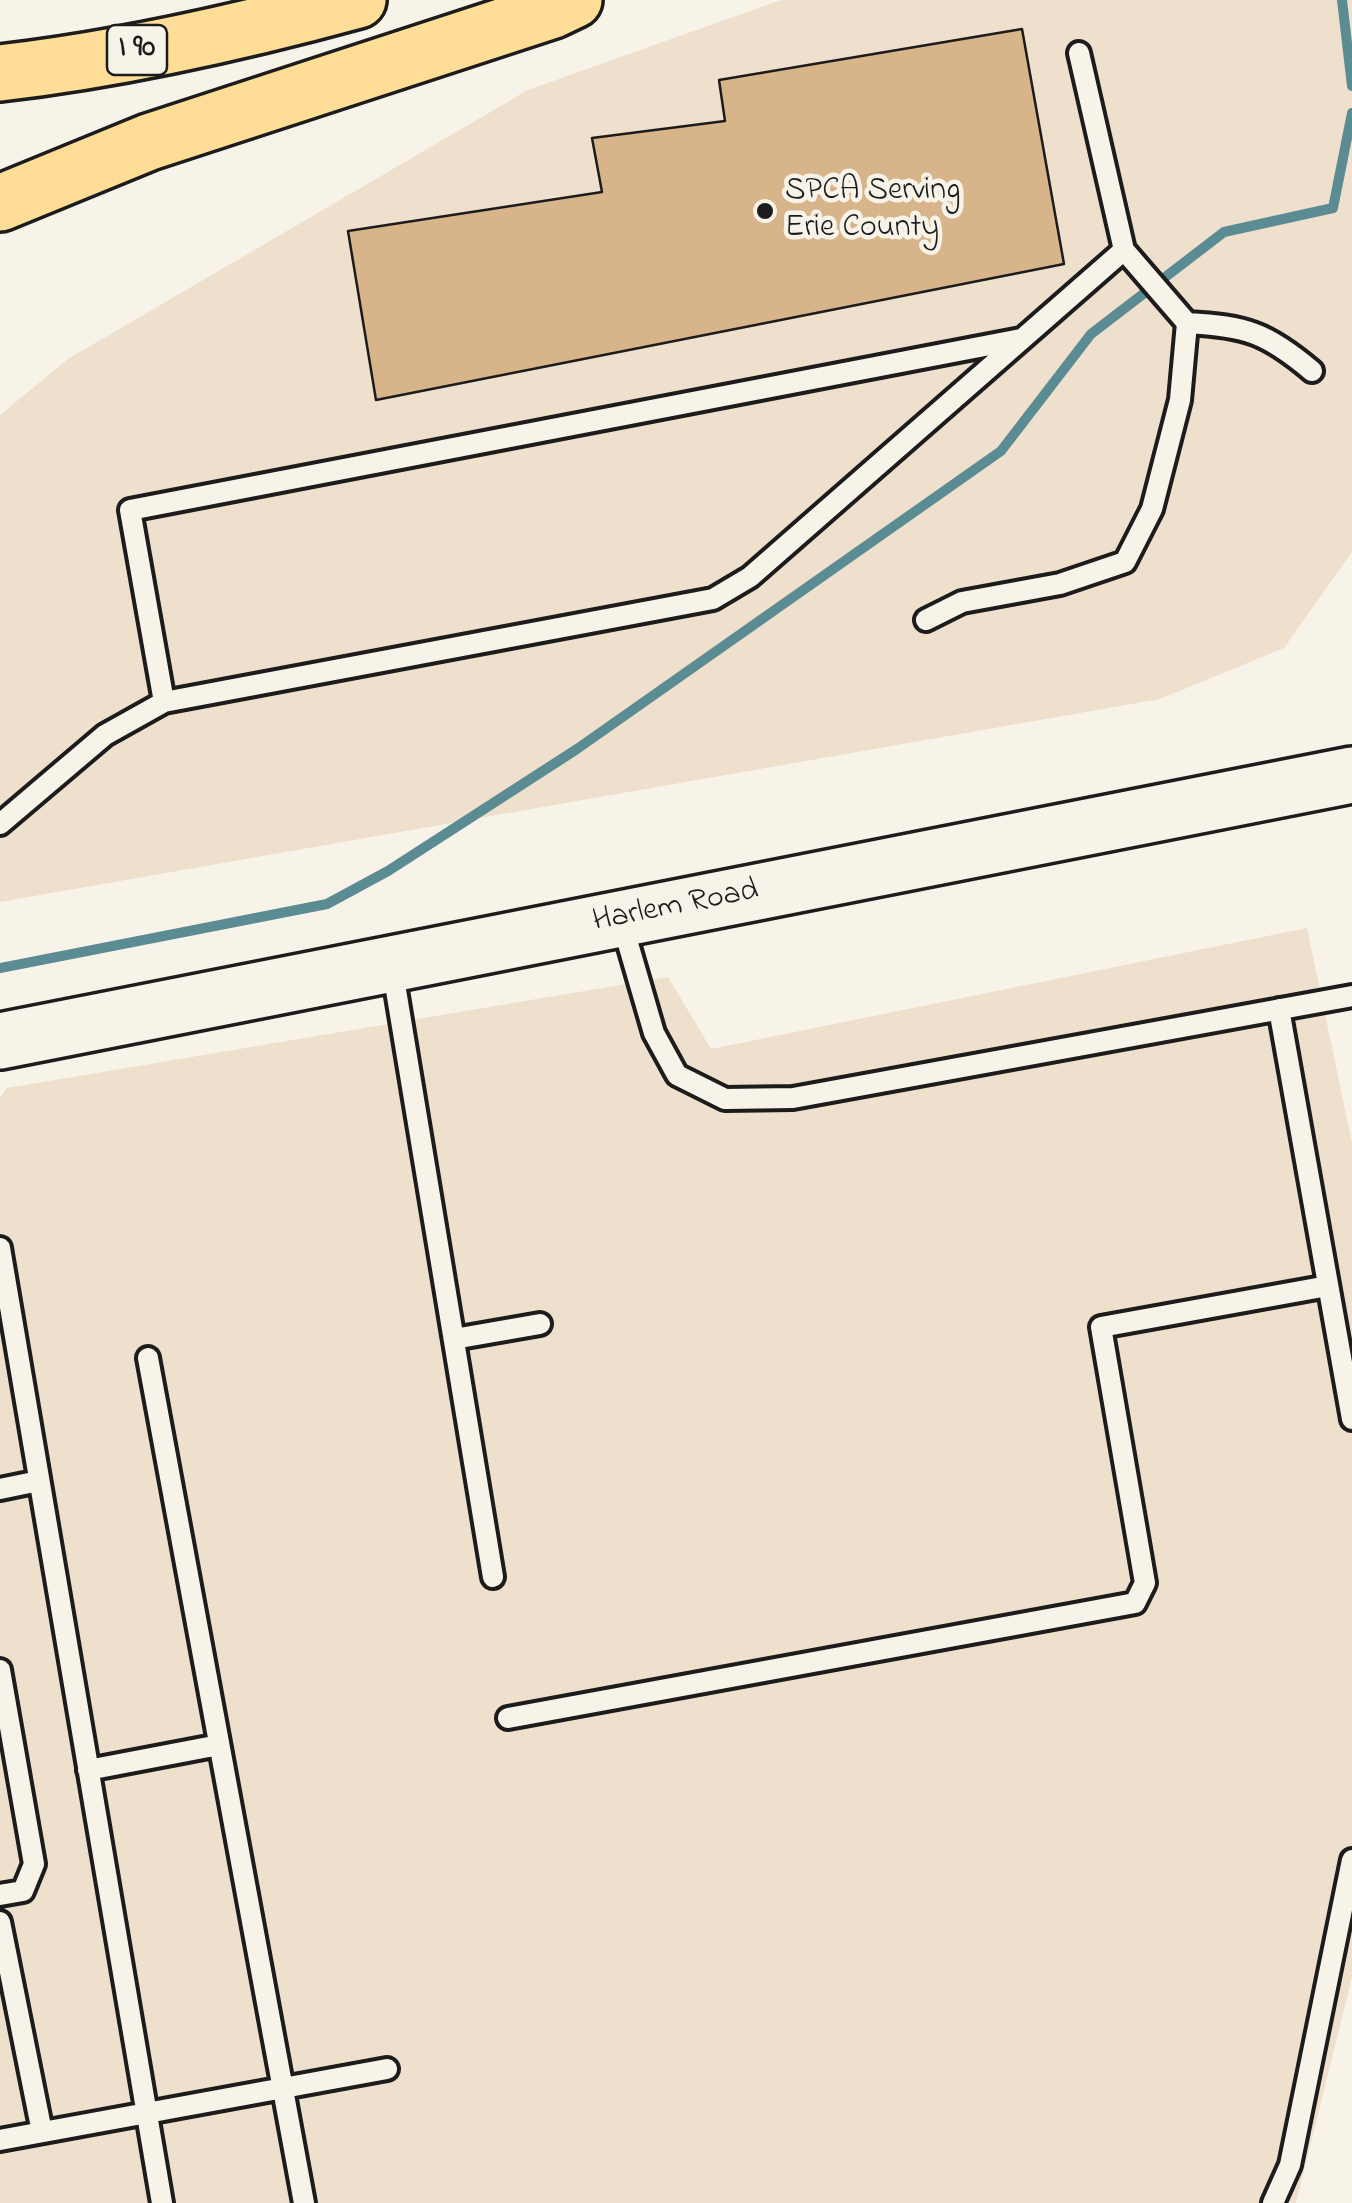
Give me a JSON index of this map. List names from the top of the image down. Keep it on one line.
{"streets":{"highway":["I 90"],"main road":["Harlem Road"]},"places":["SPCA Serving Erie County"]}
